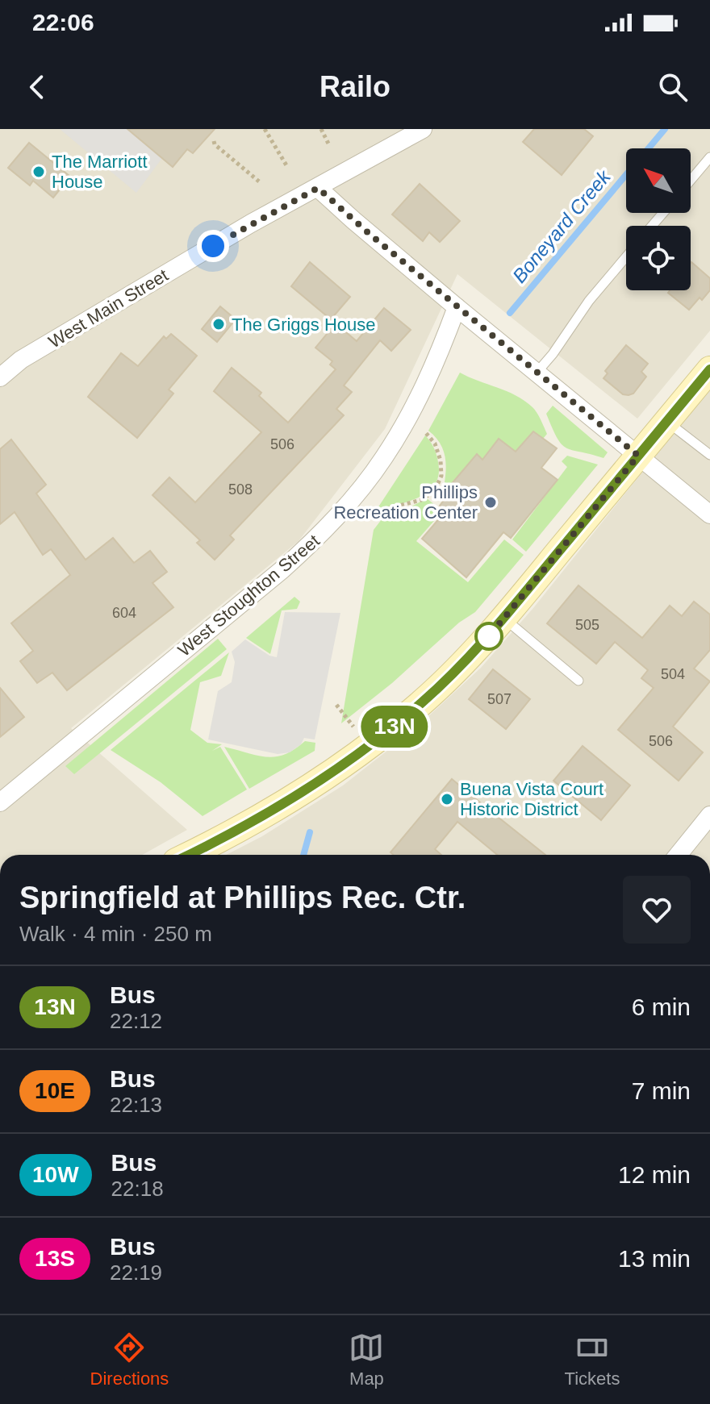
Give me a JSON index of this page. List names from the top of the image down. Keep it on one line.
{"streets":{"street":["West Main Street","West Stoughton Street"]},"water":["Boneyard Creek"],"places":["The Marriott House","The Griggs House","Phillips Recreation Center","Buena Vista Court Historic District"],"lines":["bus line 13N"],"house_numbers":["506","508","604","505","504","507","506"],"north":"top left","page":{"status":"22:06","header":"Railo","on_map":"13N","heading":["Springfield at Phillips Rec. Ctr.","Walk · 4 min · 250 m"],"list":[{"mark":"13N","name":"Bus","note":"22:12","value":"6 min"},{"mark":"10E","name":"Bus","note":"22:13","value":"7 min"},{"mark":"10W","name":"Bus","note":"22:18","value":"12 min"},{"mark":"13S","name":"Bus","note":"22:19","value":"13 min"}],"tabs":["Directions","Map","Tickets"]}}
